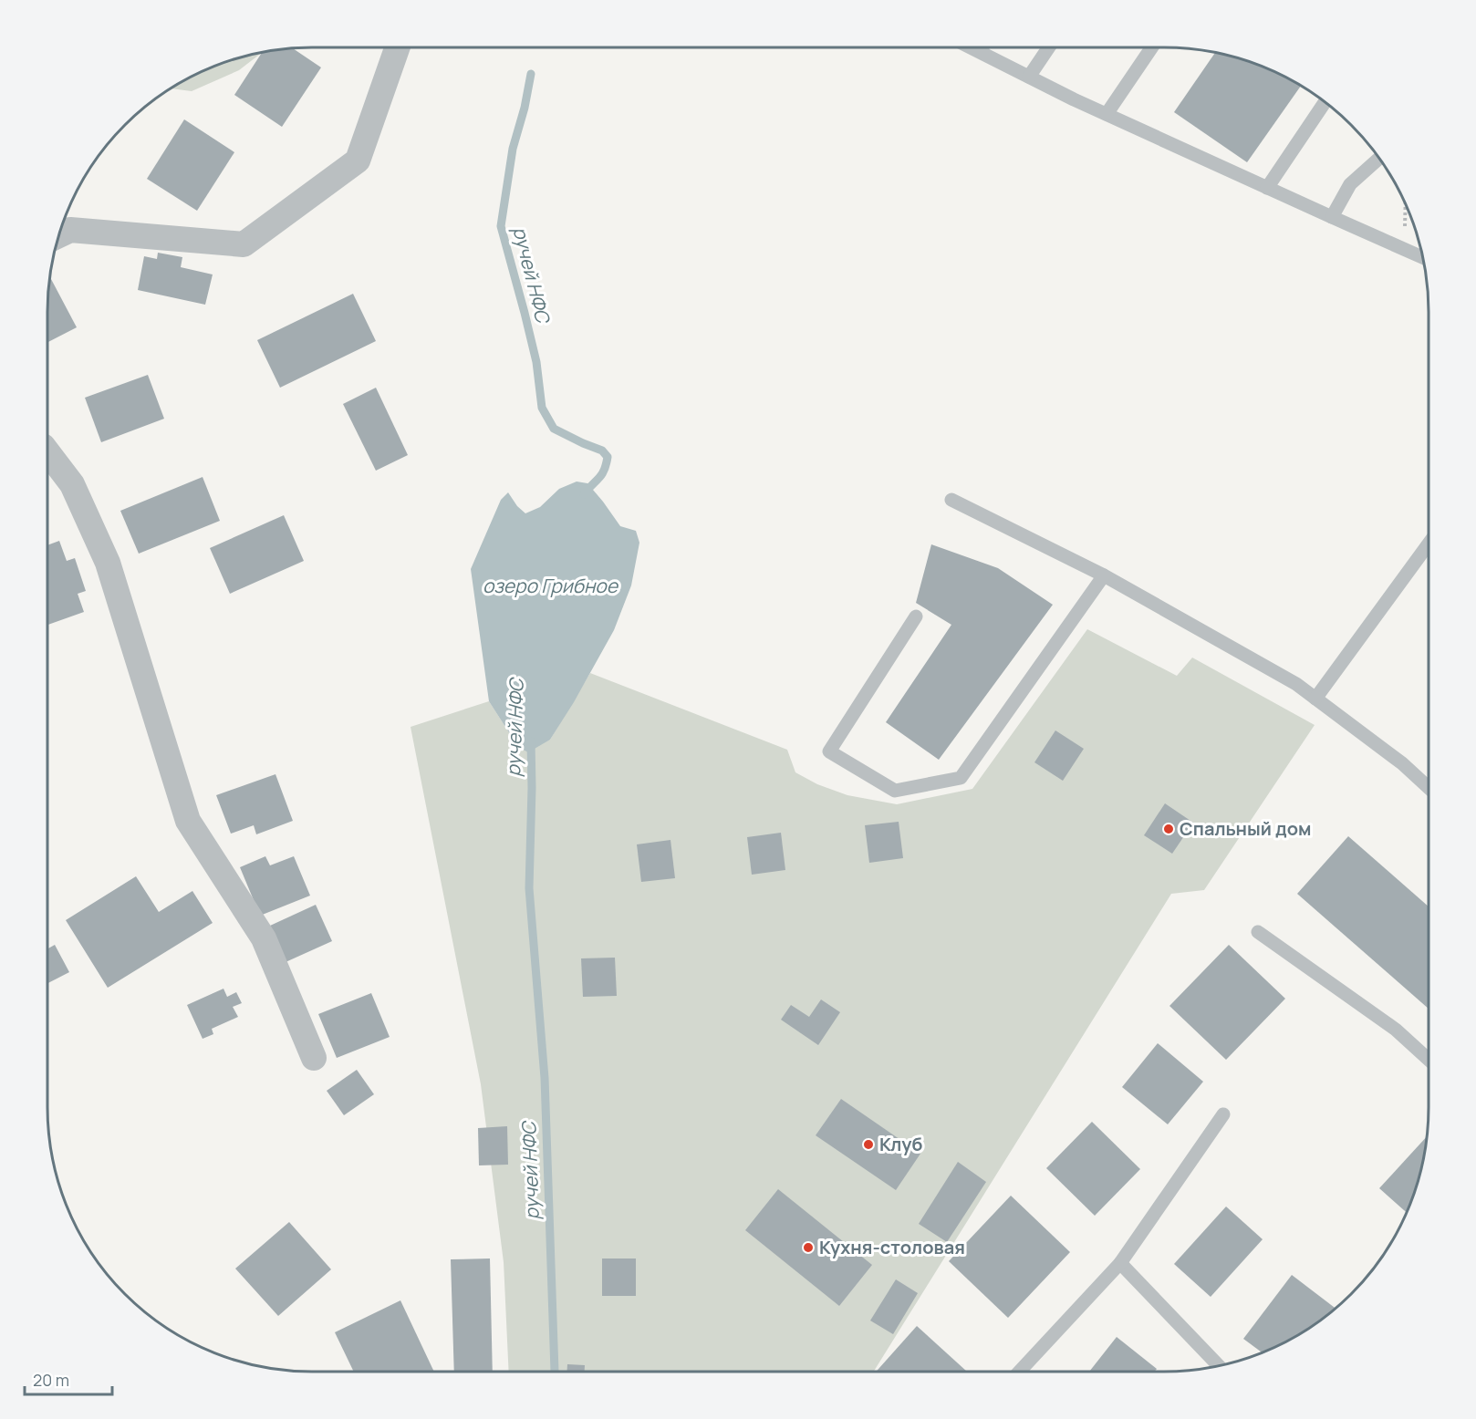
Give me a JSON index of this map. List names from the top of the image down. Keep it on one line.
{"water":["ручей НФС","озеро Грибное"],"places":["Спальный дом","Клуб","Кухня-столовая"],"scale_bar":"20 m"}
